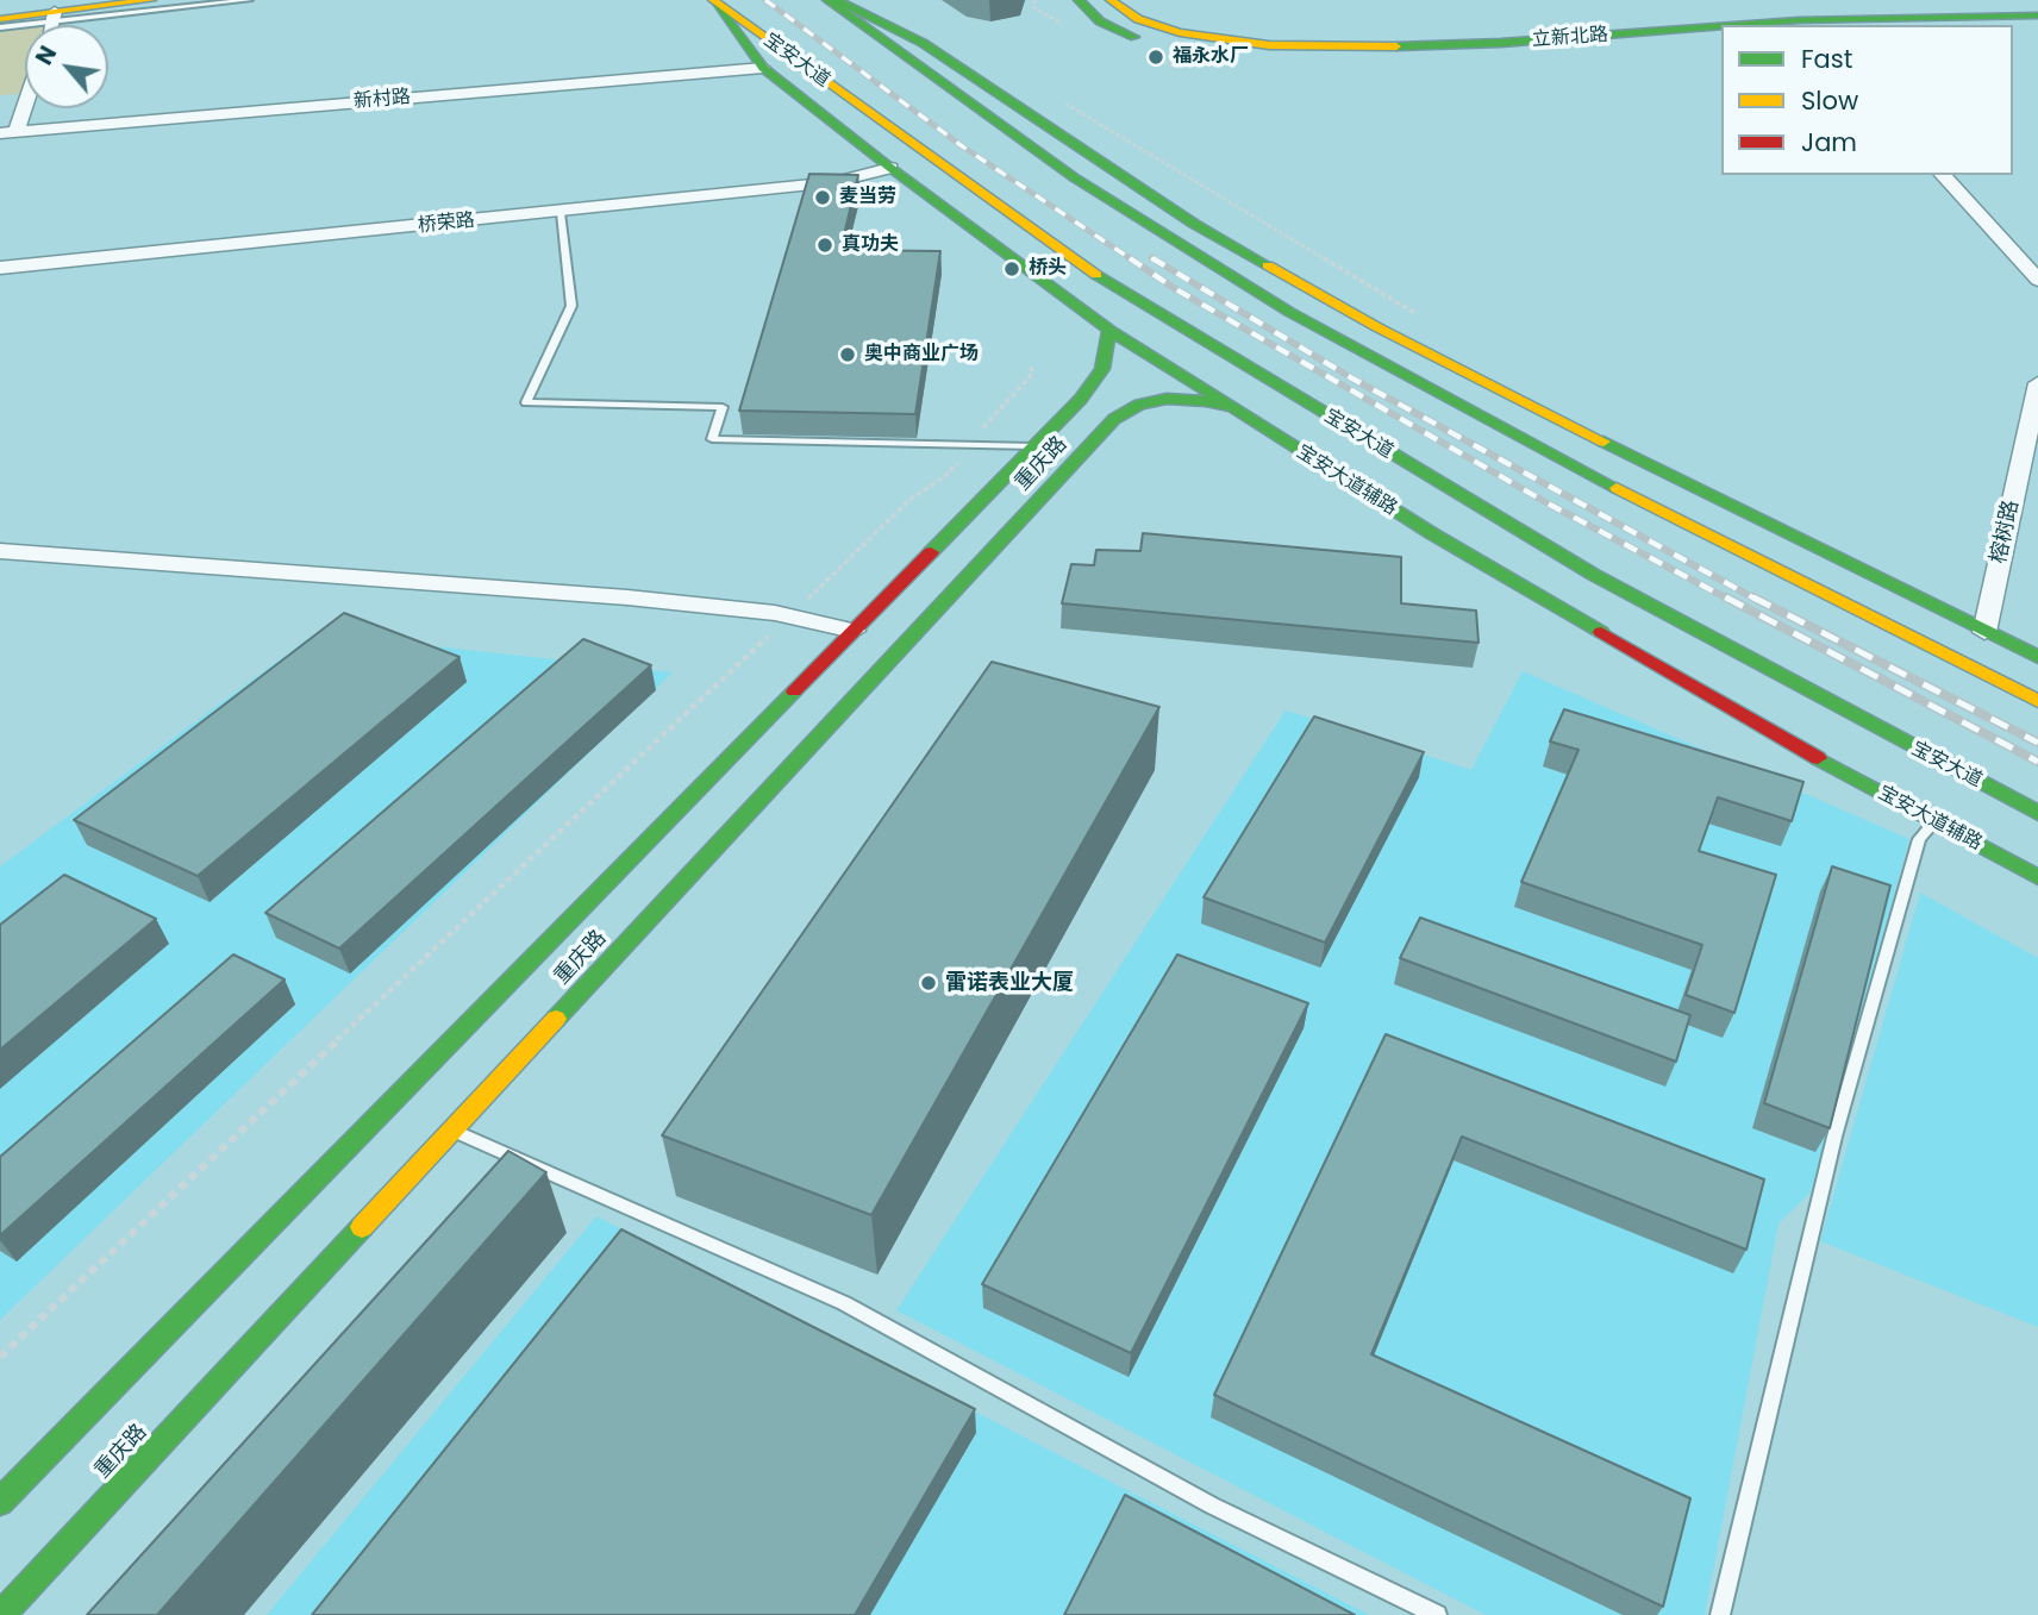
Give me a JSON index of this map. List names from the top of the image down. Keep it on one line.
{"streets":{"main road":["立新北路","宝安大道","重庆路","宝安大道辅路"],"street":["新村路","桥荣路","榕树路"]},"crossings":[["宝安大道","宝安大道辅路"],["新村路","宝安大道辅路"],["桥荣路","宝安大道辅路"],["重庆路","宝安大道辅路"]],"places":["福永水厂","麦当劳","真功夫","桥头","奥中商业广场","雷诺表业大厦"],"legend":["Fast","Slow","Jam"],"north":"top left"}
